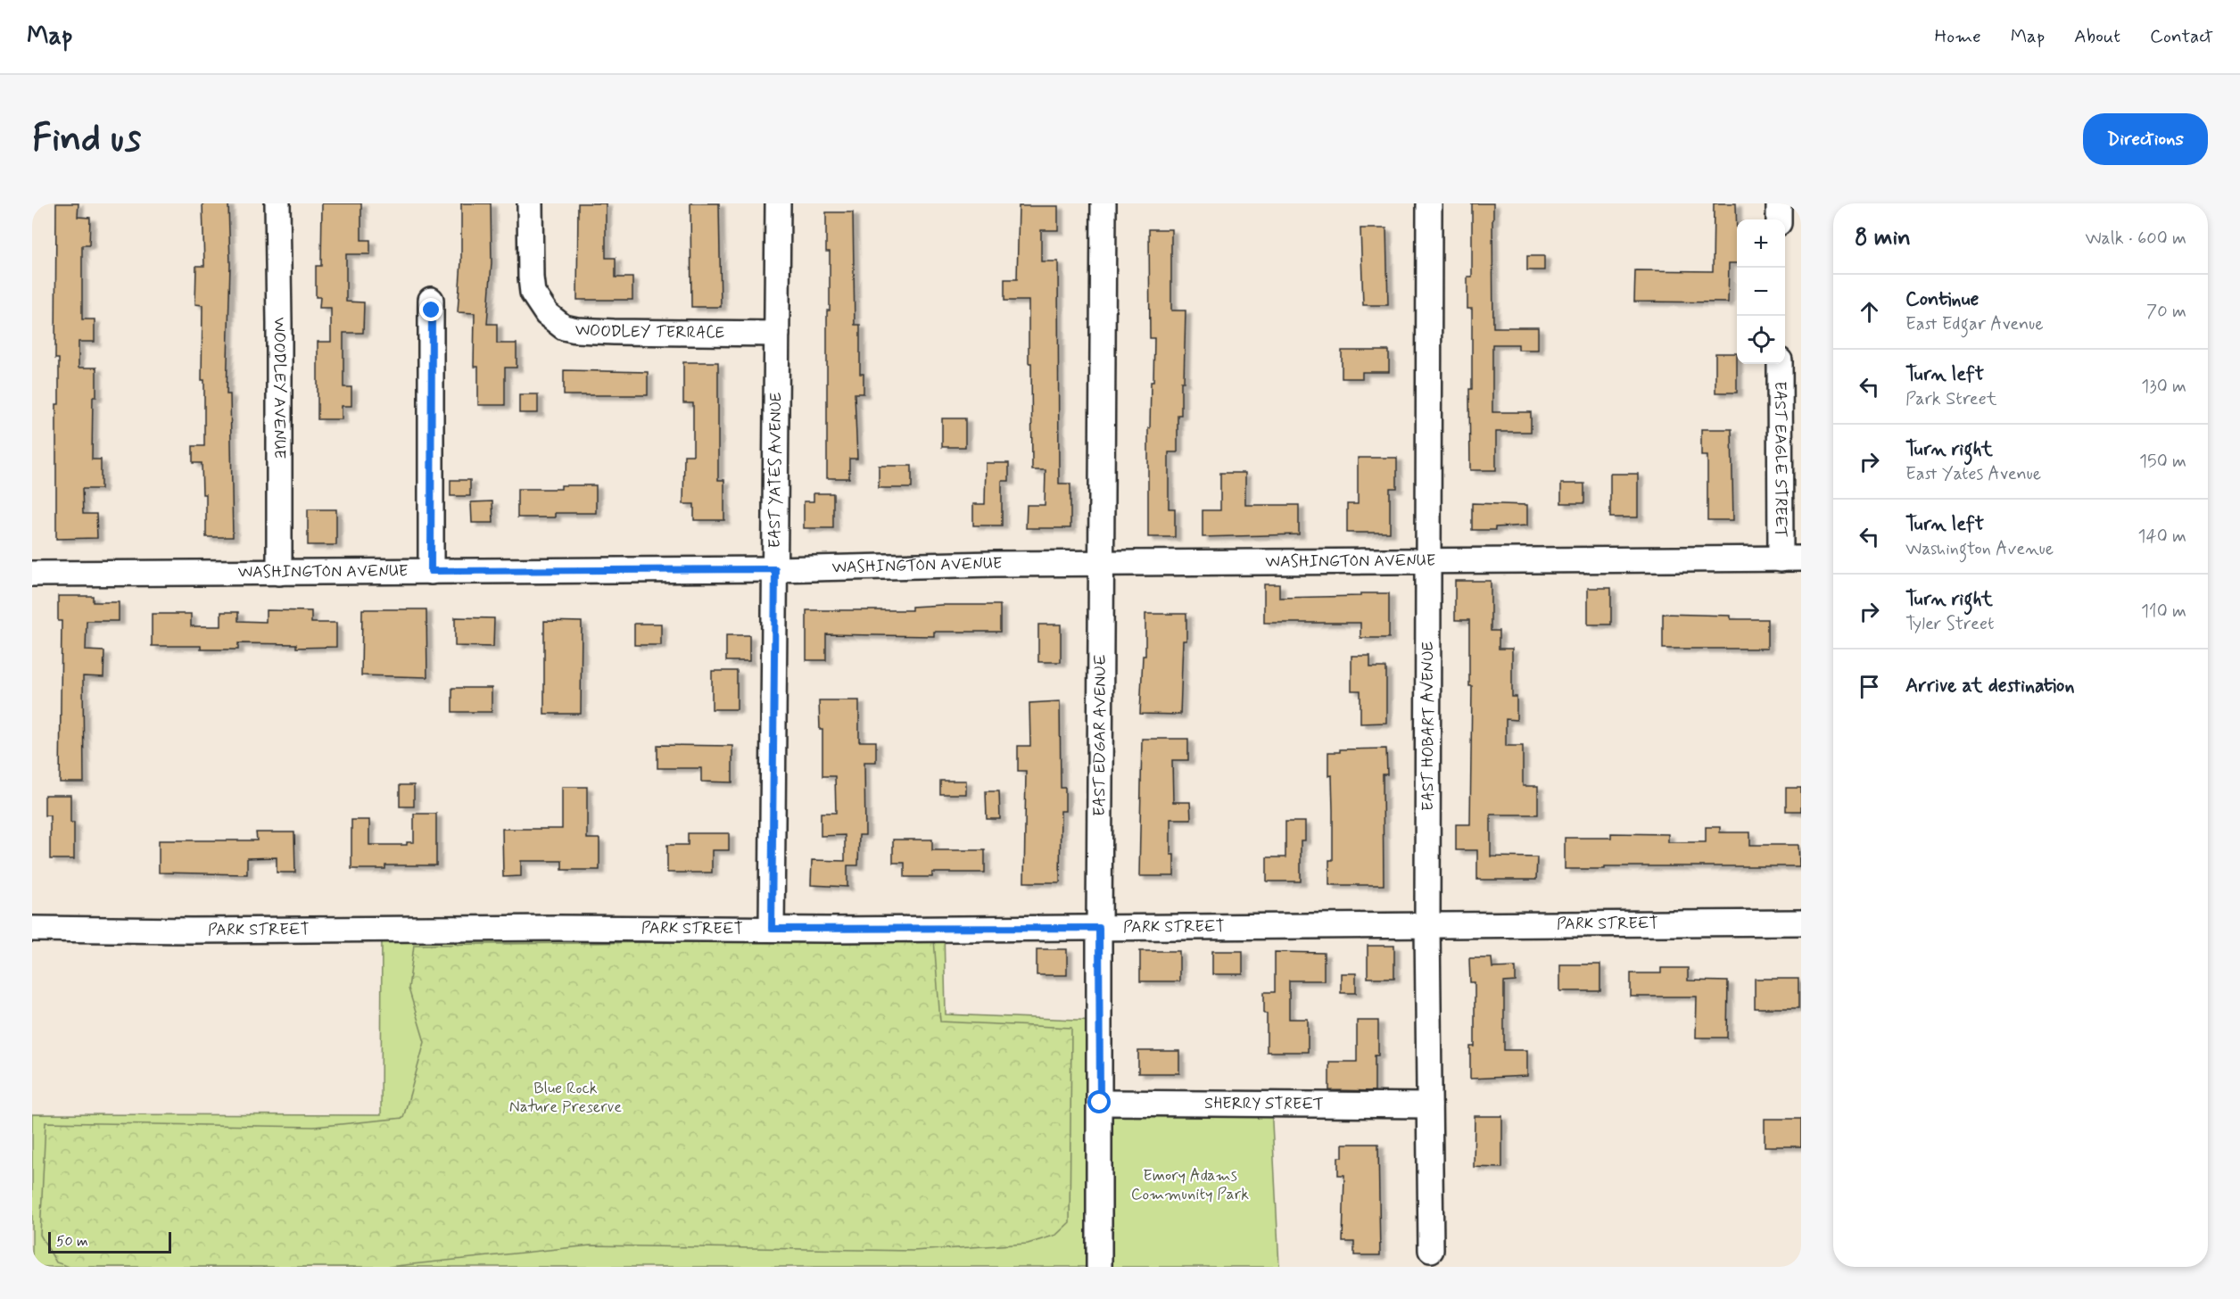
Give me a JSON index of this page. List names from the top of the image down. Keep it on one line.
{"streets":{"street":["WOODLEY TERRACE","WOODLEY AVENUE","EAST EAGLE STREET","EAST YATES AVENUE","WASHINGTON AVENUE","EAST HOBART AVENUE","EAST EDGAR AVENUE","PARK STREET","SHERRY STREET"]},"crossings":[["WOODLEY TERRACE","EAST YATES AVENUE"],["WOODLEY AVENUE","WASHINGTON AVENUE"],["EAST EAGLE STREET","WASHINGTON AVENUE"],["EAST YATES AVENUE","WASHINGTON AVENUE"],["EAST YATES AVENUE","PARK STREET"],["WASHINGTON AVENUE","EAST HOBART AVENUE"],["WASHINGTON AVENUE","EAST EDGAR AVENUE"],["EAST HOBART AVENUE","PARK STREET"],["EAST HOBART AVENUE","SHERRY STREET"],["EAST EDGAR AVENUE","PARK STREET"],["EAST EDGAR AVENUE","SHERRY STREET"]],"parks":["Blue Rock Nature Preserve","Emory Adams Community Park"],"scale_bar":"50 m","page":{"header":"Map","nav":["Home","Map","About","Contact"],"buttons":"Directions","title":"Find us","heading":["8 min","Walk · 600 m"],"map_buttons":["+","−"],"list":[["Continue","East Edgar Avenue","70 m"],["Turn left","Park Street","130 m"],["Turn right","East Yates Avenue","150 m"],["Turn left","Washington Avenue","140 m"],["Turn right","Tyler Street","110 m"],"Arrive at destination"],"scale":"50 m"}}
